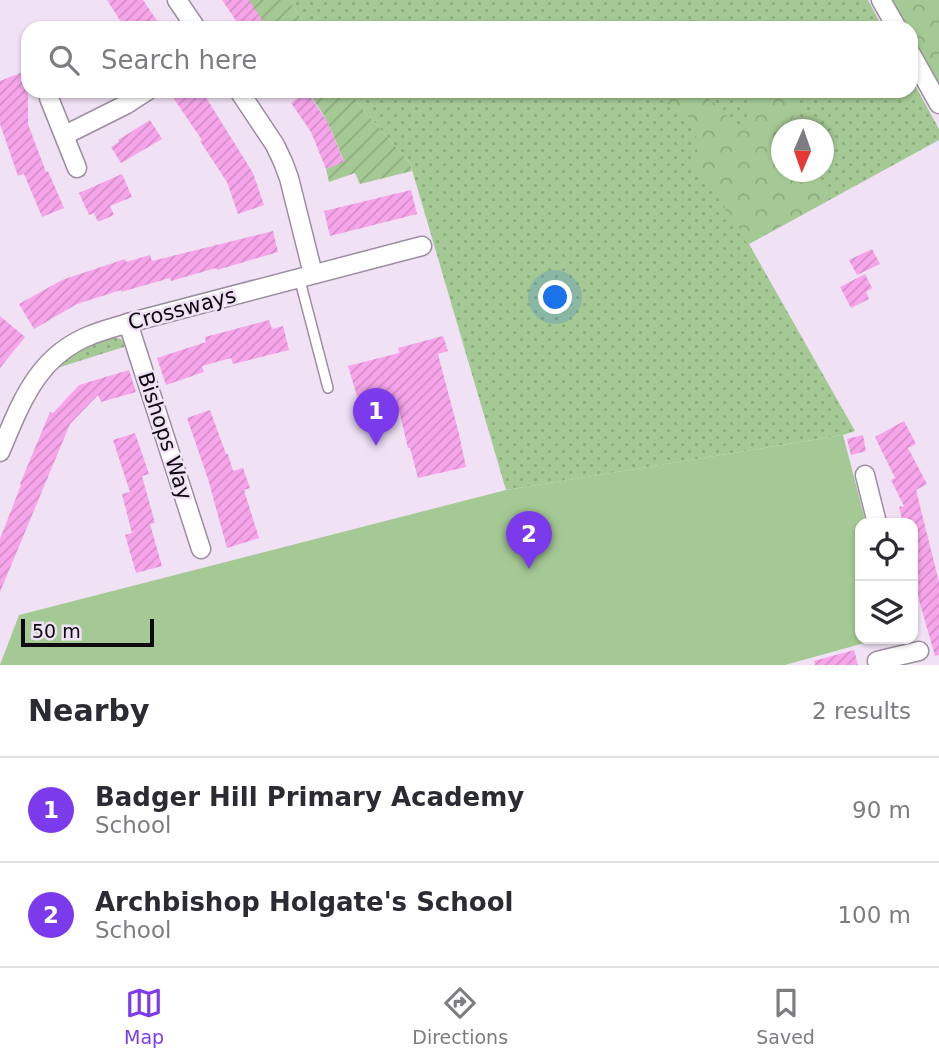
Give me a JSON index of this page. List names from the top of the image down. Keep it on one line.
{"streets":{"street":["Crossways","Bishops Way"]},"crossings":[["Crossways","Bishops Way"]],"scale_bar":"50 m","north":"bottom","page":{"search":"Search here","pins":["1","2"],"scale":"50 m","heading":["Nearby","2 results"],"list":[{"mark":"1","name":"Badger Hill Primary Academy","note":"School","value":"90 m"},{"mark":"2","name":"Archbishop Holgate's School","note":"School","value":"100 m"}],"nav":["Map","Directions","Saved"]}}
